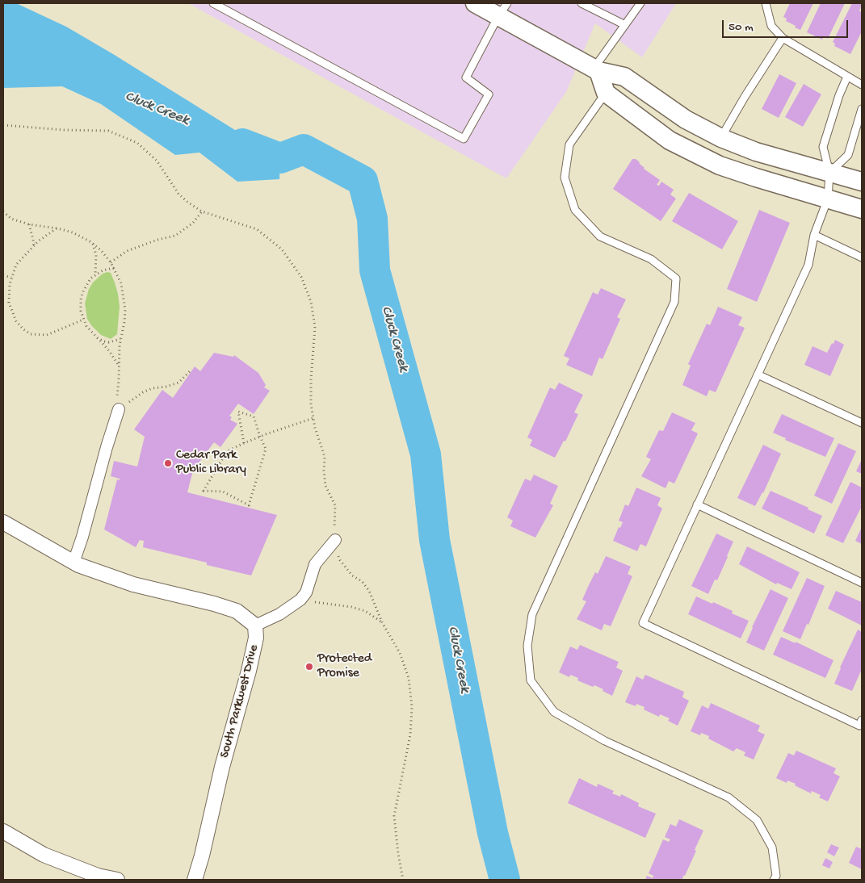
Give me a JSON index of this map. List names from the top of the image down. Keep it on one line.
{"streets":{"street":["South Parkwest Drive"]},"water":["Cluck Creek"],"places":["Cedar Park Public Library","Protected Promise"],"scale_bar":"50 m"}
